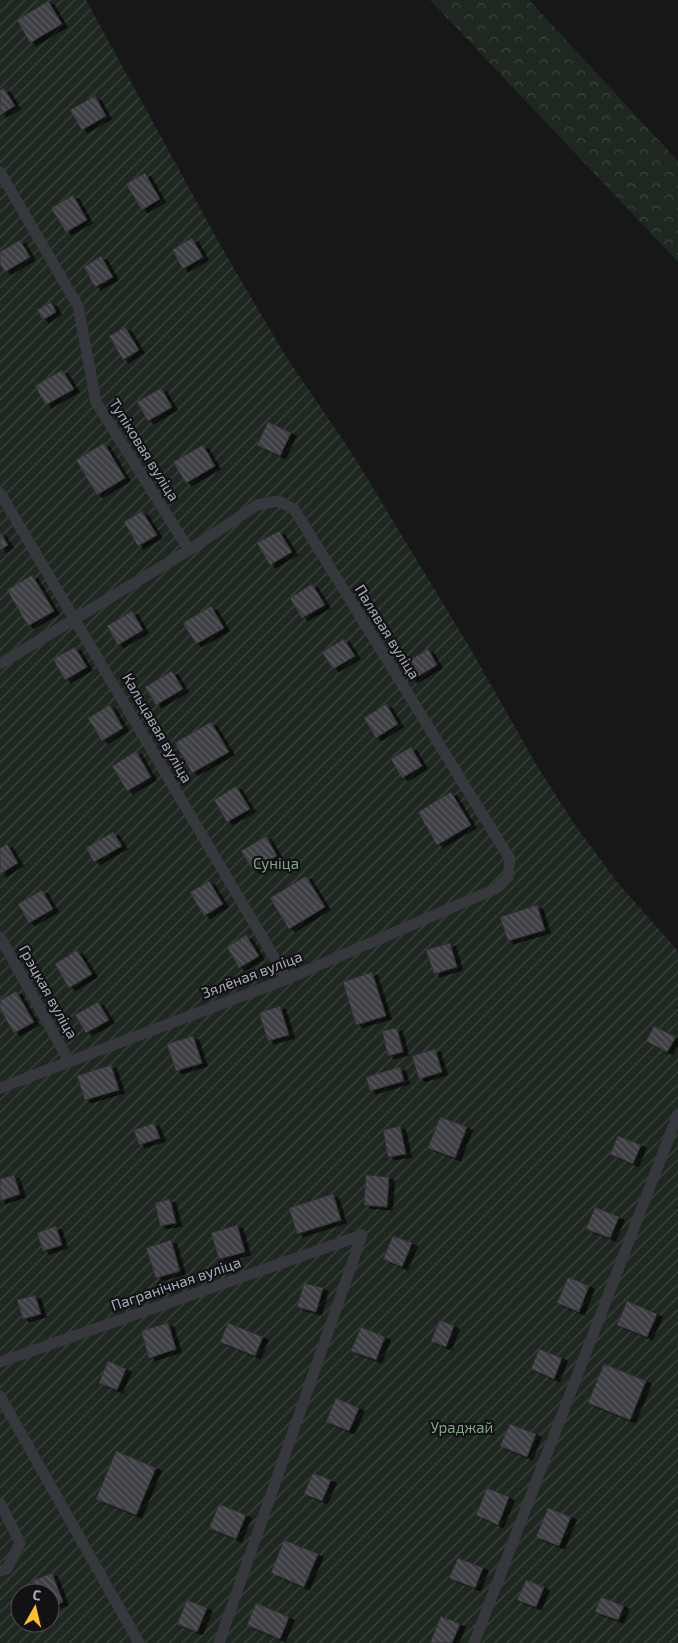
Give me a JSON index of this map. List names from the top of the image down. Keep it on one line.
{"streets":{"lane":["Тупіковая вуліца","Палявая вуліца","Кальцавая вуліца","Зялёная вуліца","Грэцкая вуліца","Пагранічная вуліца"]},"crossings":[["Тупіковая вуліца","Палявая вуліца"],["Палявая вуліца","Кальцавая вуліца"],["Палявая вуліца","Зялёная вуліца"],["Кальцавая вуліца","Зялёная вуліца"],["Зялёная вуліца","Грэцкая вуліца"]],"parks":["Суніца","Ураджай"],"north":"top"}
